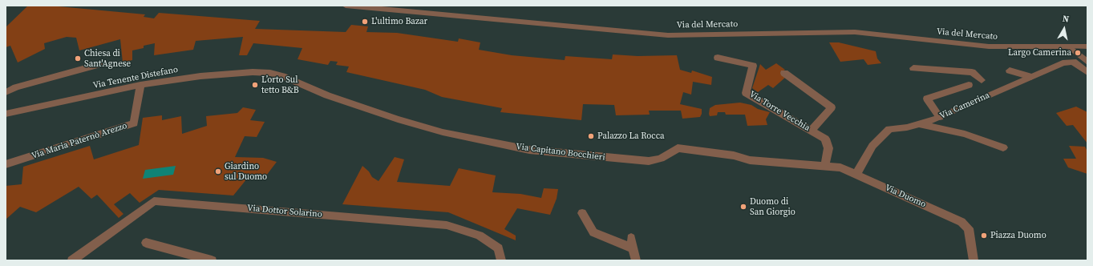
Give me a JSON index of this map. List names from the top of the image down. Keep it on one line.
{"streets":{"street":["Via del Mercato","Via Tenente Distefano","Via Camerina","Via Torre Vecchia","Via Maria Paternò Arezzo","Via Capitano Bocchieri","Via Duomo","Via Dottor Solarino"]},"crossings":[["Via Tenente Distefano","Via Maria Paternò Arezzo"],["Via Tenente Distefano","Via Capitano Bocchieri"],["Via Camerina","Via Capitano Bocchieri"],["Via Camerina","Via Duomo"],["Via Torre Vecchia","Via Capitano Bocchieri"],["Via Capitano Bocchieri","Via Duomo"]],"places":["L'ultimo Bazar","Largo Camerina","Chiesa di Sant'Agnese","L’orto Sul tetto B&B","Palazzo La Rocca","Giardino sul Duomo","Duomo di San Giorgio","Piazza Duomo"],"north":"top"}
